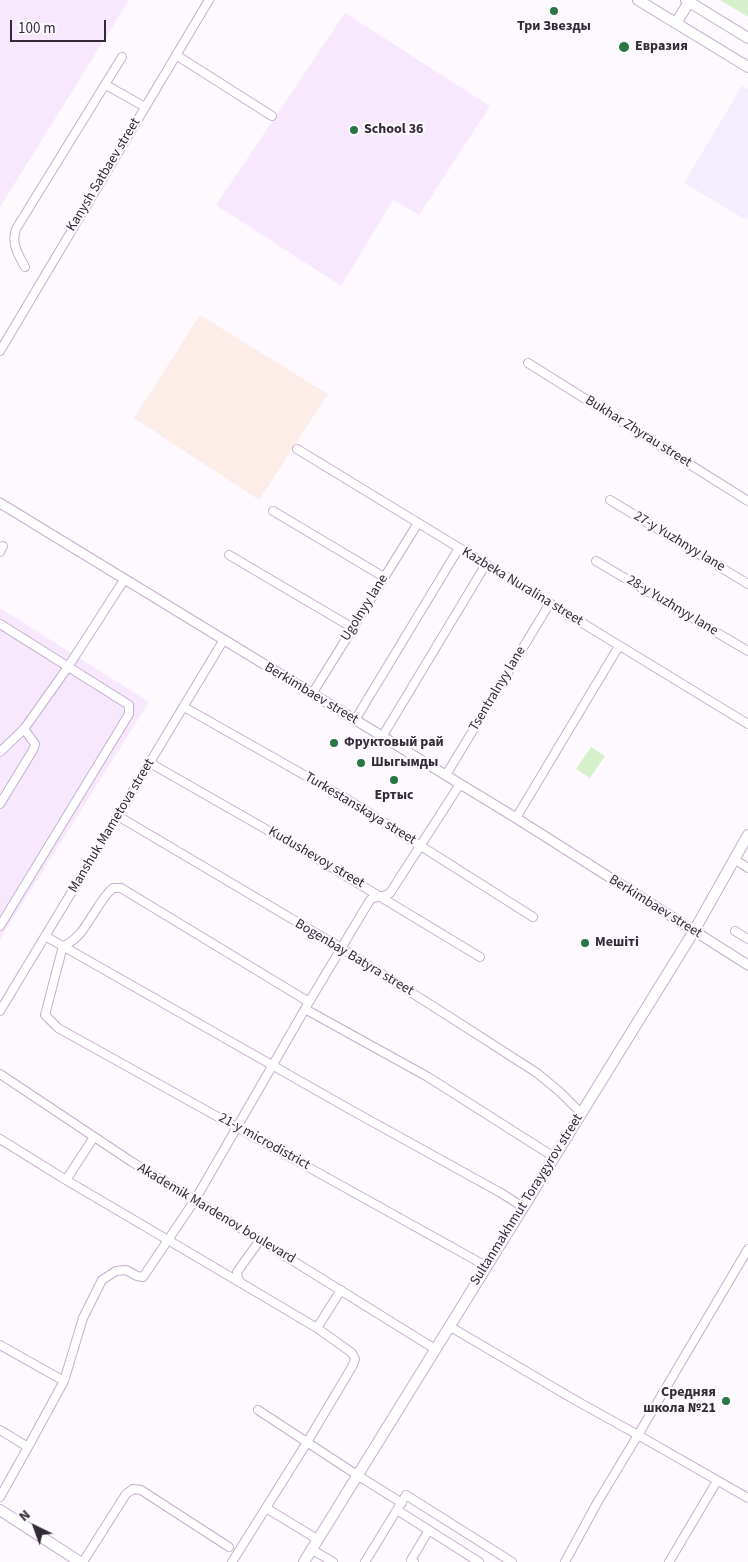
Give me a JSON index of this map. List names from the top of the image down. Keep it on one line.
{"streets":{"main road":["Sultanmakhmut Toraygyrov street"],"street":["Kanysh Satbaev street","Bukhar Zhyrau street","27-y Yuzhnyy lane","Kazbeka Nuralina street","28-y Yuzhnyy lane","Ugolnyy lane","Tsentralnyy lane","Berkimbaev street","Turkestanskaya street","Manshuk Mametova street","Kudushevoy street","Bogenbay Batyra street","21-y microdistrict","Akademik Mardenov boulevard"]},"crossings":[["Kazbeka Nuralina street","Ugolnyy lane"],["Kazbeka Nuralina street","Tsentralnyy lane"],["Ugolnyy lane","Berkimbaev street"],["Tsentralnyy lane","Berkimbaev street"],["Berkimbaev street","Manshuk Mametova street"],["Berkimbaev street","Sultanmakhmut Toraygyrov street"],["Turkestanskaya street","Manshuk Mametova street"],["Manshuk Mametova street","Kudushevoy street"],["Manshuk Mametova street","Bogenbay Batyra street"],["Bogenbay Batyra street","Sultanmakhmut Toraygyrov street"],["21-y microdistrict","Sultanmakhmut Toraygyrov street"],["Sultanmakhmut Toraygyrov street","Akademik Mardenov boulevard"]],"places":["Три Звезды","Евразия","School 36","Фруктовый рай","Шыгымды","Ертыс","Мешіті","Средняя школа №21"],"scale_bar":"100 m","north":"top left"}
